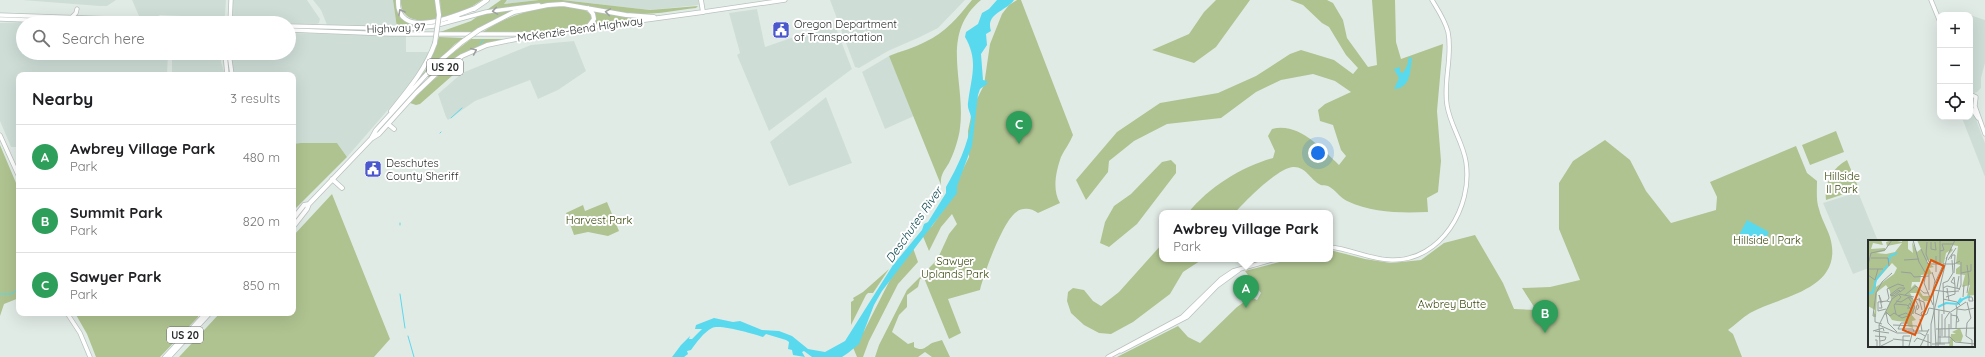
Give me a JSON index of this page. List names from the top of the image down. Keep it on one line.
{"streets":{"highway":["McKenzie-Bend Highway","US 20"],"main road":["Highway 97"]},"crossings":[["Highway 97","McKenzie-Bend Highway"],["McKenzie-Bend Highway","US 20"]],"water":["Deschutes River"],"parks":["Hillside II Park","Harvest Park","Hillside I Park","Sawyer Uplands Park","Awbrey Butte"],"places":{"public building":["Oregon Department of Transportation","Deschutes County Sheriff"]},"page":{"map_buttons":["+","−"],"search":"Search here","heading":["Nearby","3 results"],"pins":["C","A","B"],"list":[{"mark":"A","name":"Awbrey Village Park","note":"Park","value":"480 m"},{"mark":"B","name":"Summit Park","note":"Park","value":"820 m"},{"mark":"C","name":"Sawyer Park","note":"Park","value":"850 m"}],"popup":["Awbrey Village Park","Park"]}}
